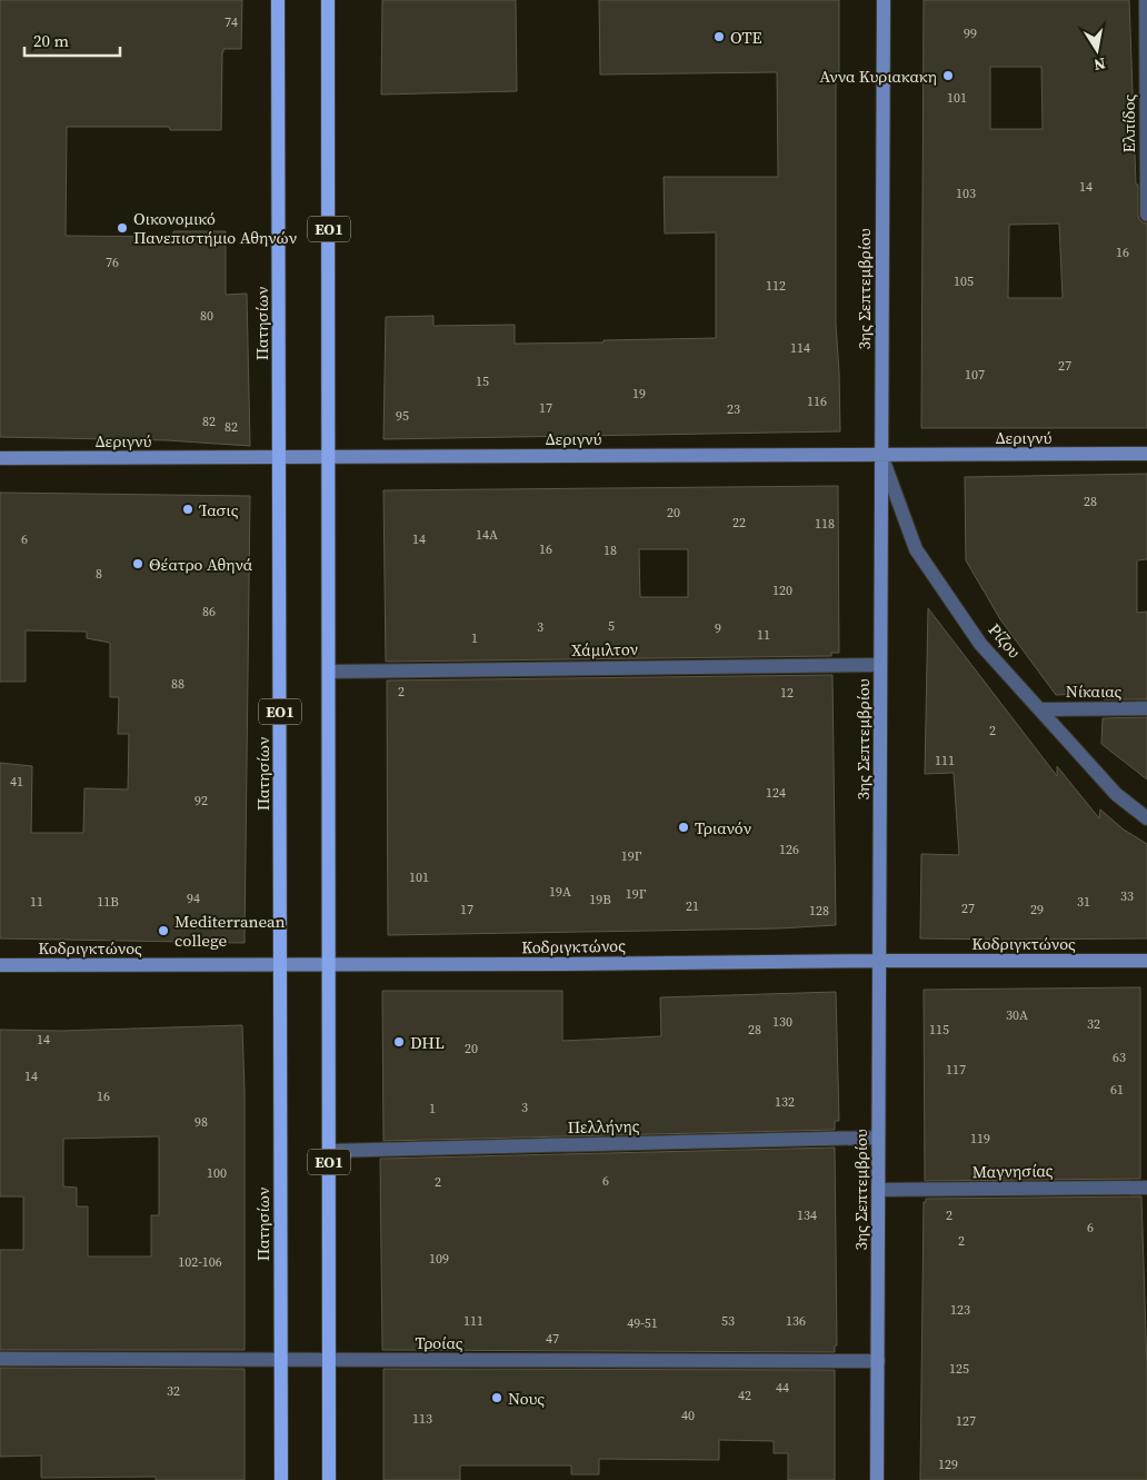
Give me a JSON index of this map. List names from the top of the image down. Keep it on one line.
{"streets":{"main road":["ΕΟ1","3ης Σεπτεμβρίου","Πατησίων","Δεριγνύ","Κοδριγκτώνος"],"street":["Ελπίδος","Ρίζου","Χάμιλτον","Νίκαιας","Πελλήνης","Μαγνησίας","Τροίας"]},"crossings":[["ΕΟ1","Δεριγνύ"],["ΕΟ1","Χάμιλτον"],["ΕΟ1","Κοδριγκτώνος"],["ΕΟ1","Πελλήνης"],["ΕΟ1","Τροίας"],["3ης Σεπτεμβρίου","Δεριγνύ"],["3ης Σεπτεμβρίου","Ρίζου"],["3ης Σεπτεμβρίου","Χάμιλτον"],["3ης Σεπτεμβρίου","Κοδριγκτώνος"],["3ης Σεπτεμβρίου","Πελλήνης"],["3ης Σεπτεμβρίου","Μαγνησίας"],["3ης Σεπτεμβρίου","Τροίας"],["Πατησίων","Δεριγνύ"],["Πατησίων","Κοδριγκτώνος"],["Πατησίων","Τροίας"],["Δεριγνύ","Ρίζου"],["Ρίζου","Νίκαιας"]],"places":["ΟΤΕ","Αννα Κυριακακη","Οικονομικό Πανεπιστήμιο Αθηνών","Ίασις","Θέατρο Αθηνά","Τριανόν","Mediterranean college","DHL","Νους"],"house_numbers":["74","99","101","14","103","16","76","105","112","80","114","27","107","15","19","116","17","23","95","82","82","28","20","22","118","14Α","6","14","16","18","8","120","86","5","3","9","11","1","88","2","12","2","111","41","124","92","126","19Γ","101","19Α","19Γ","33","94","19Β","11","11Β","31","21","27","17","29","128","30Α","130","32","28","115","14","20","63","117","14","61","16","132","3","1","98","119","100","6","2","134","2","6","2","109","102-106","123","111","53","136","49-51","47","125","44","32","42","40","113","127","129"],"scale_bar":"20 m","north":"bottom"}
